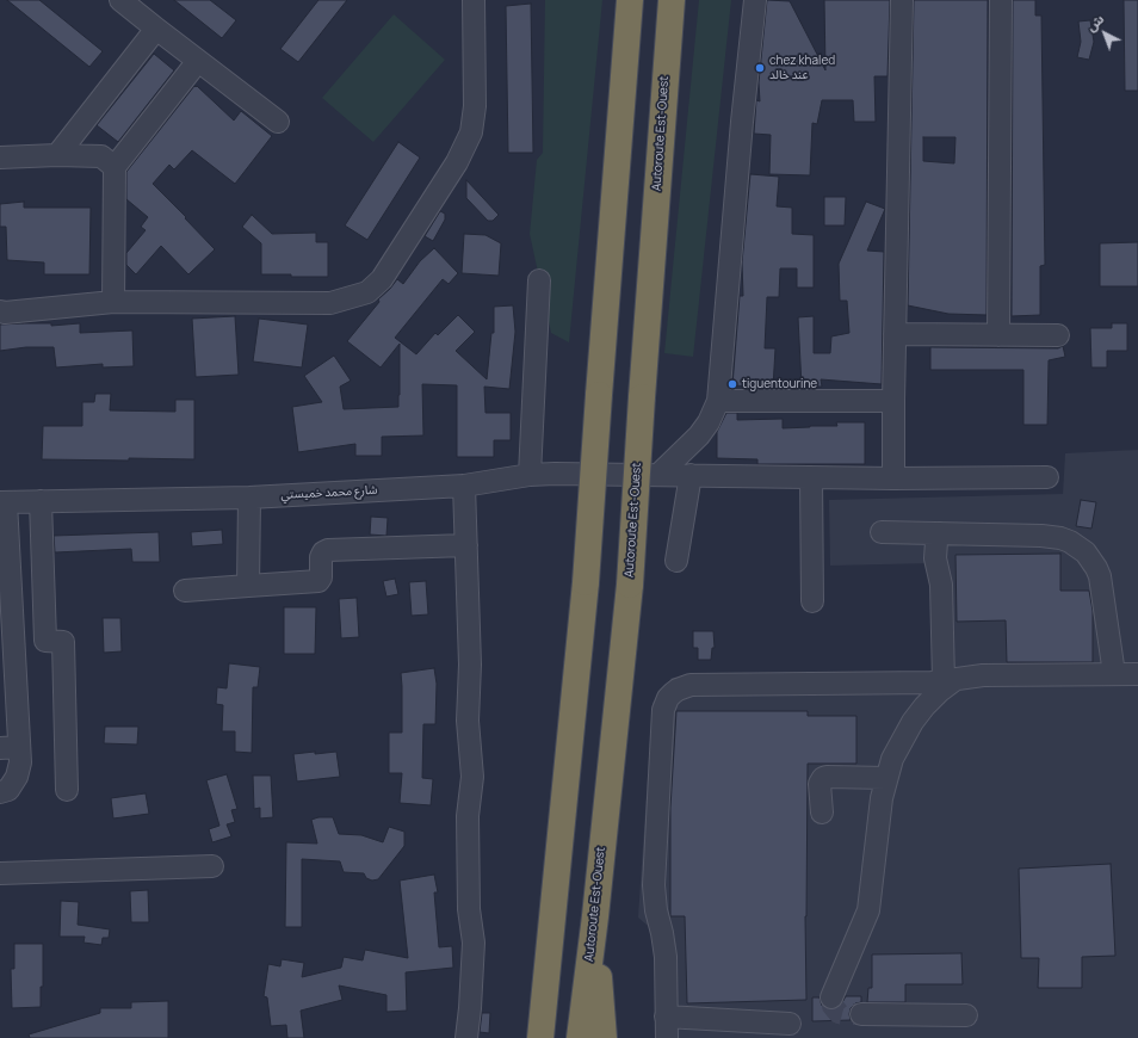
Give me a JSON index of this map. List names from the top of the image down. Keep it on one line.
{"streets":{"highway":["Autoroute Est-Ouest"],"street":["شارع محمد خميستي"]},"places":["chez khaled عند خالد","tiguentourine"],"north":"top left"}
